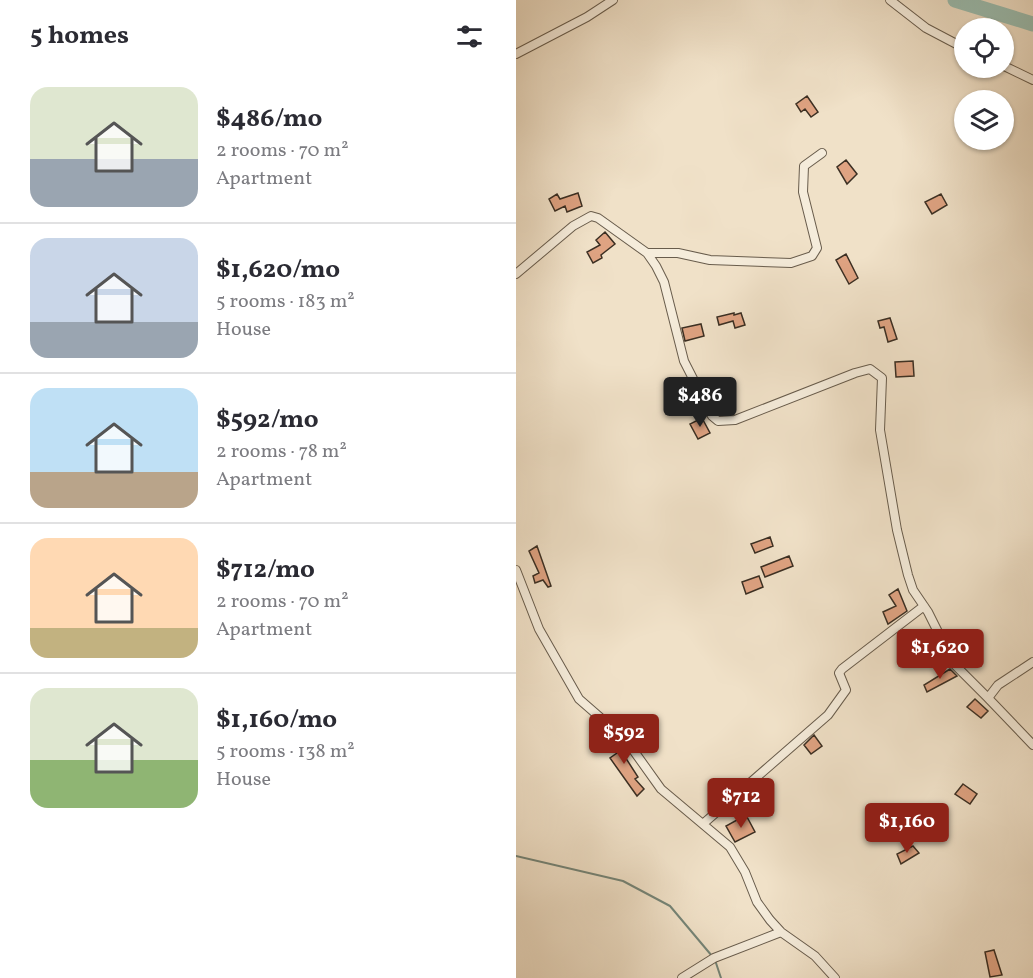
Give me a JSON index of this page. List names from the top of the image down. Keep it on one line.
{"page":{"heading":"5 homes","list":[{"name":"$486/mo","note":"2 rooms · 70 m² · Apartment"},{"name":"$1,620/mo","note":"5 rooms · 183 m² · House"},{"name":"$592/mo","note":"2 rooms · 78 m² · Apartment"},{"name":"$712/mo","note":"2 rooms · 70 m² · Apartment"},{"name":"$1,160/mo","note":"5 rooms · 138 m² · House"}],"price":["$486","$1,620","$592","$712","$1,160"]}}
